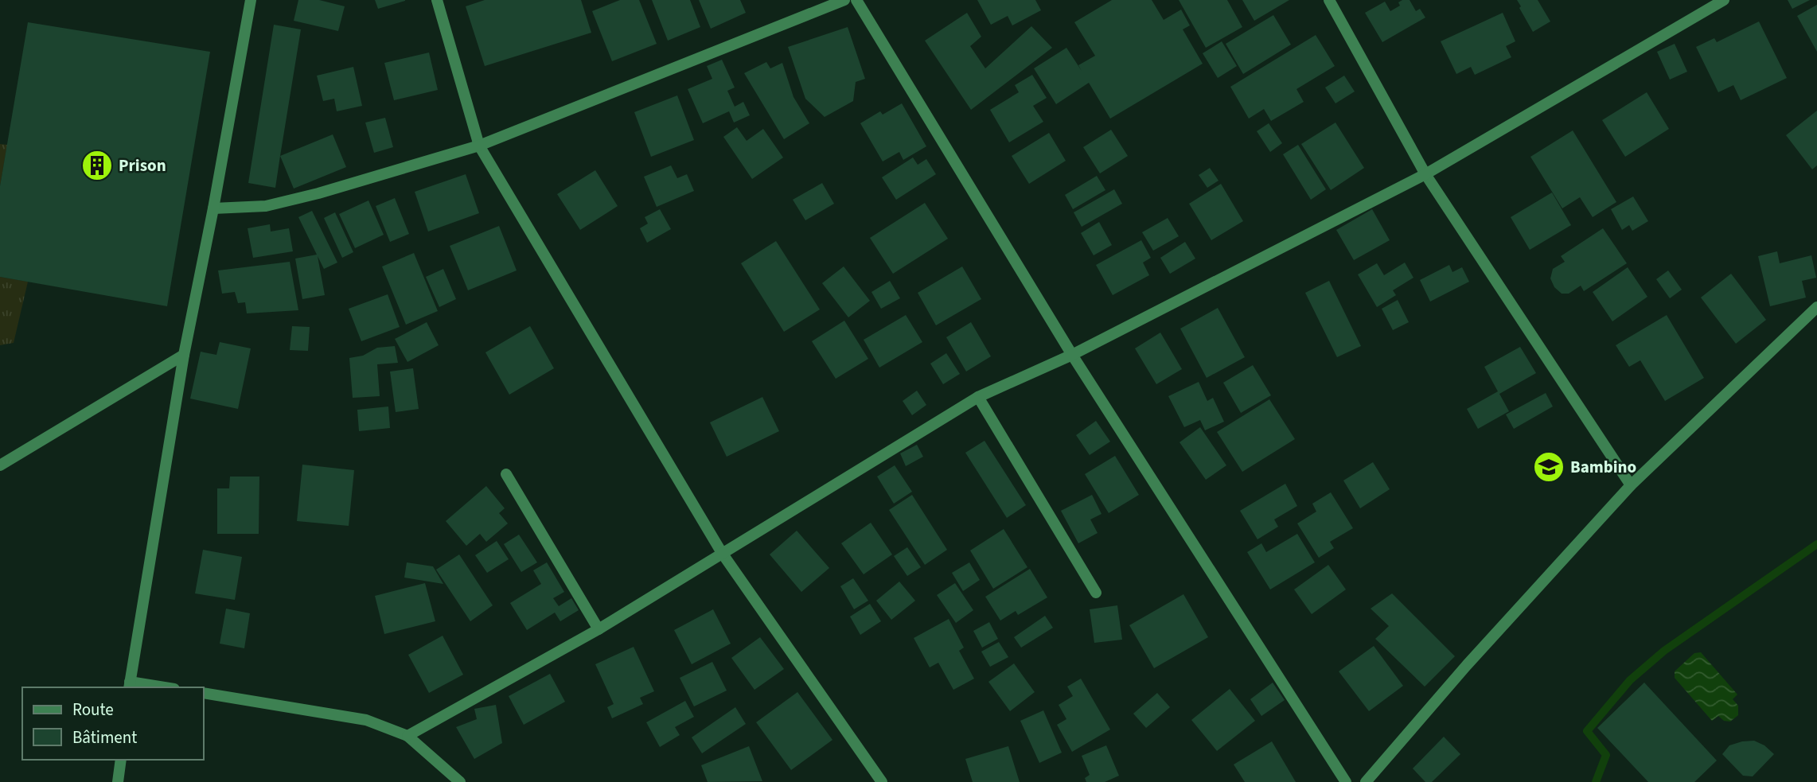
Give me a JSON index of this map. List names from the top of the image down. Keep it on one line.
{"places":{"building":["Prison"],"school or university":["Bambino"]},"legend":["Route","Bâtiment"]}
